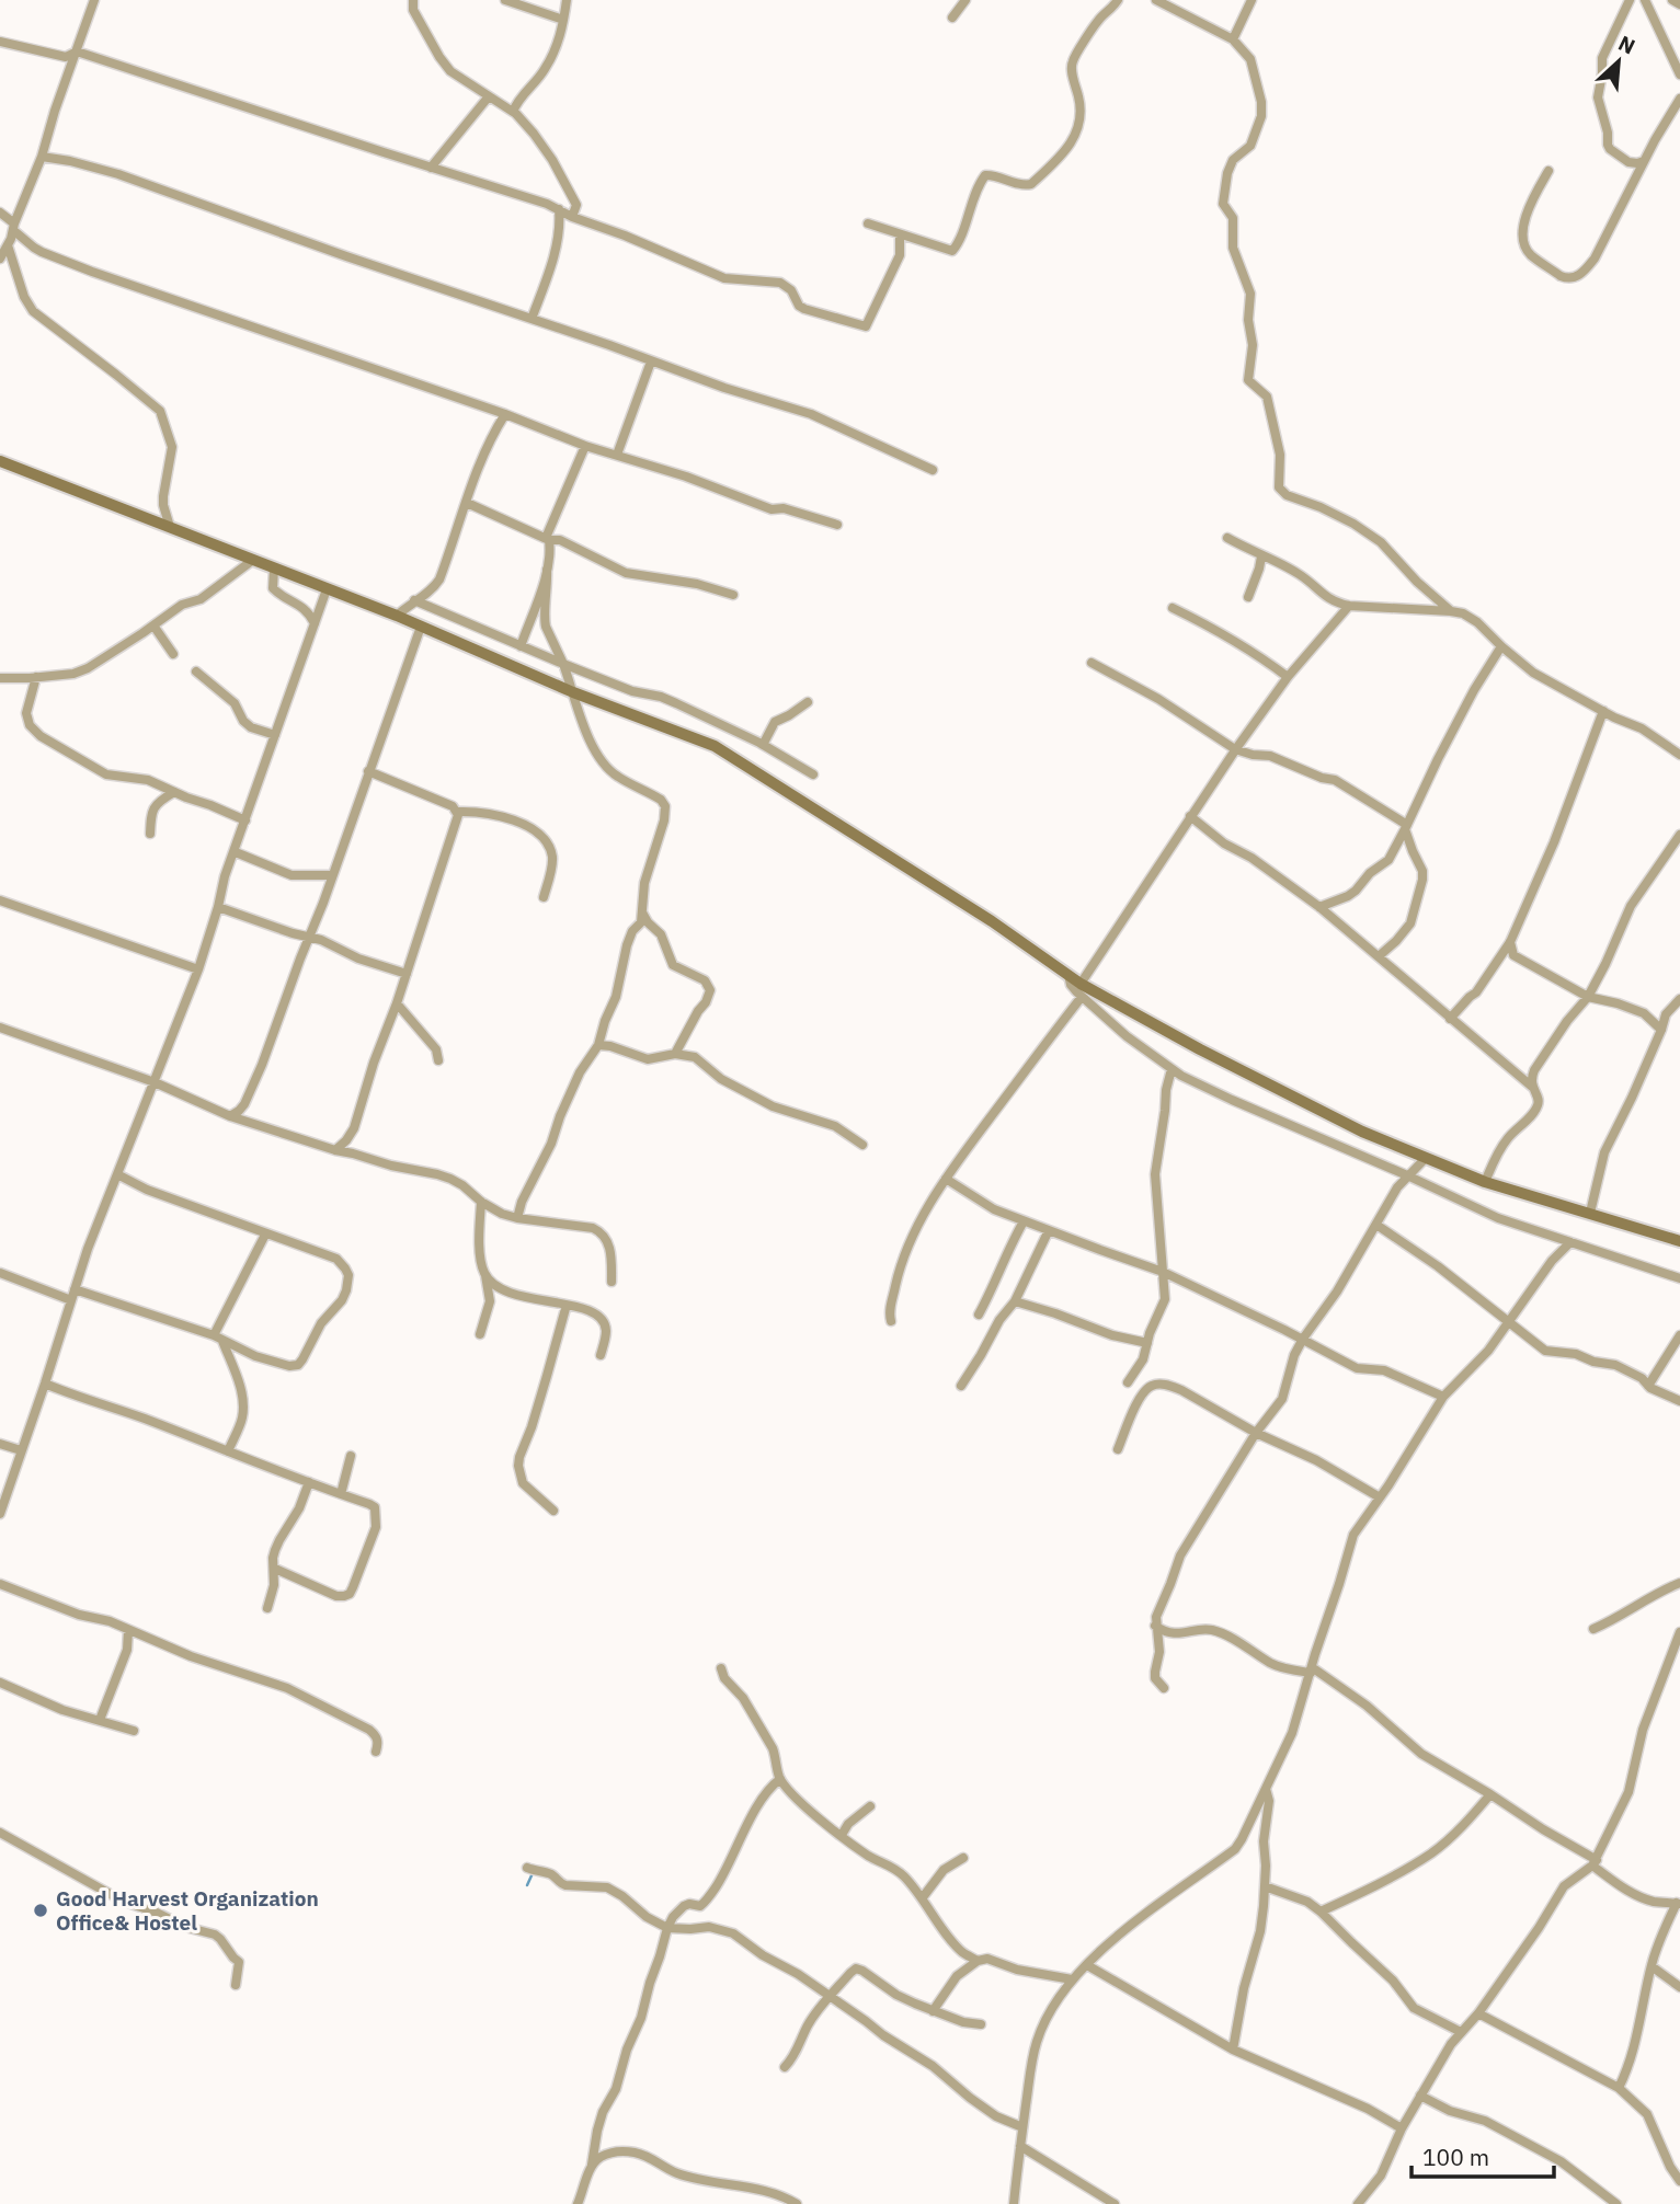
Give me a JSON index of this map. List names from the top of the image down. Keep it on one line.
{"places":["Good Harvest Organization Office& Hostel"],"scale_bar":"100 m","north":"top right"}
